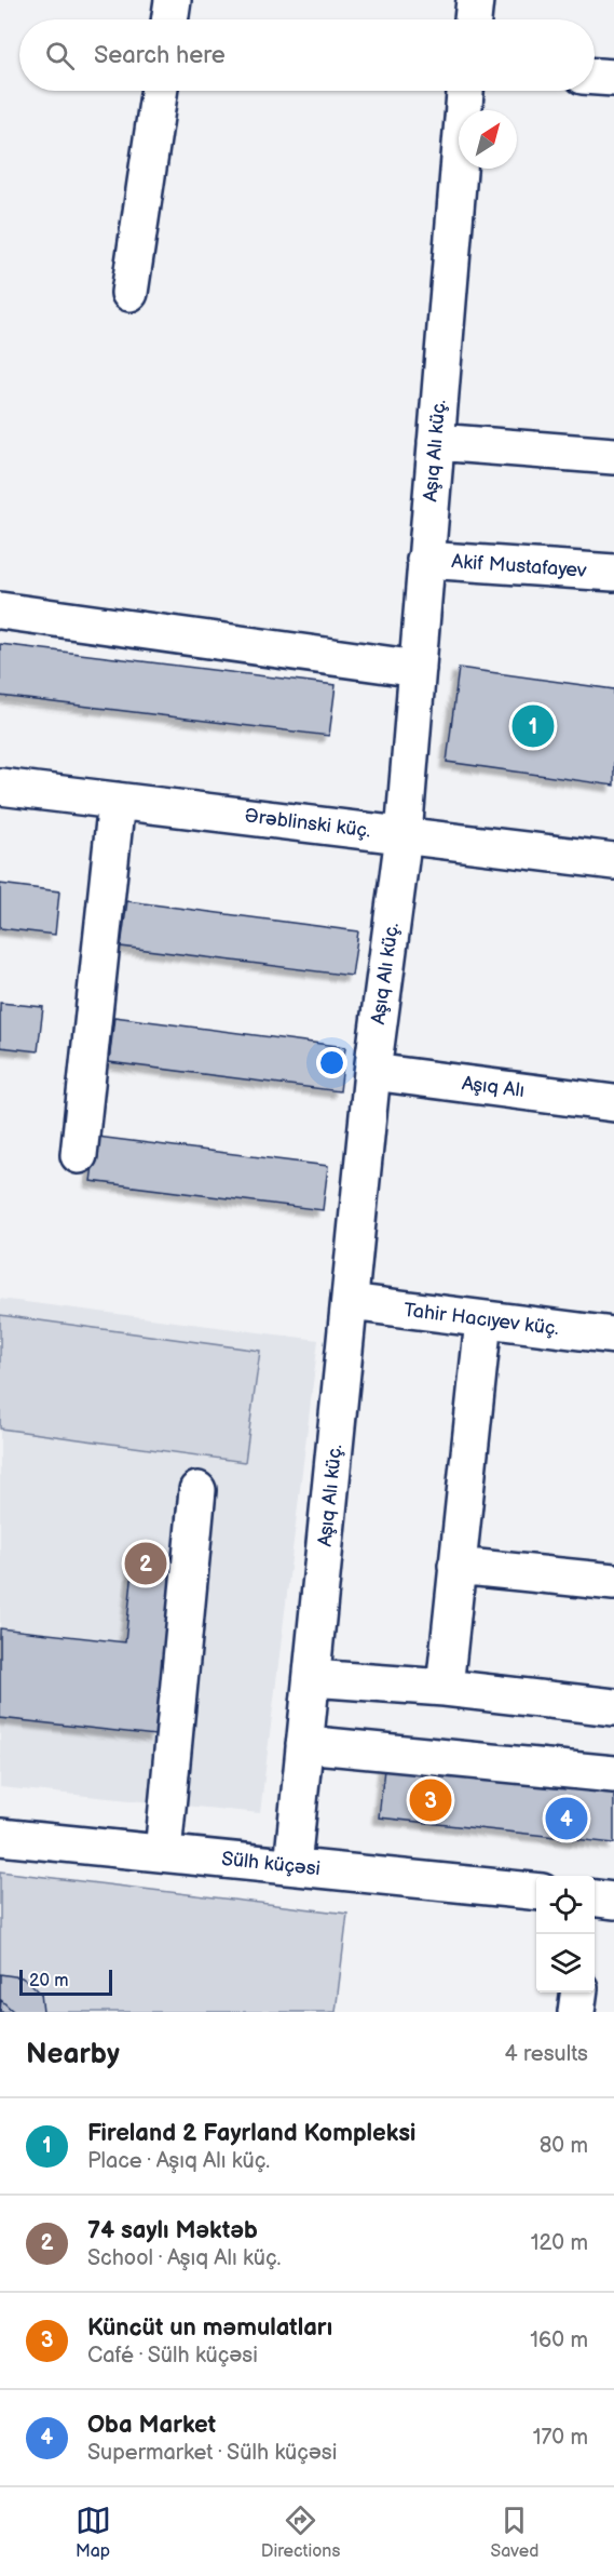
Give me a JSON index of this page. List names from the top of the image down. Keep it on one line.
{"streets":{"street":["Aşıq Alı küç.","Akif Mustafayev","Ərəblinski küç.","Aşıq Alı","Tahir Hacıyev küç.","Sülh küçəsi"]},"crossings":[["Aşıq Alı küç.","Akif Mustafayev"],["Aşıq Alı küç.","Ərəblinski küç."],["Aşıq Alı küç.","Aşıq Alı"],["Aşıq Alı küç.","Tahir Hacıyev küç."],["Aşıq Alı küç.","Sülh küçəsi"]],"scale_bar":"20 m","north":"top right","page":{"search":"Search here","pins":["1","2","3","4"],"scale":"20 m","heading":["Nearby","4 results"],"list":[{"mark":"1","name":"Fireland 2 Fayrland Kompleksi","note":"Place · Aşıq Alı küç.","value":"80 m"},{"mark":"2","name":"74 saylı Məktəb","note":"School · Aşıq Alı küç.","value":"120 m"},{"mark":"3","name":"Küncüt un məmulatları","note":"Café · Sülh küçəsi","value":"160 m"},{"mark":"4","name":"Oba Market","note":"Supermarket · Sülh küçəsi","value":"170 m"}],"nav":["Map","Directions","Saved"]}}
